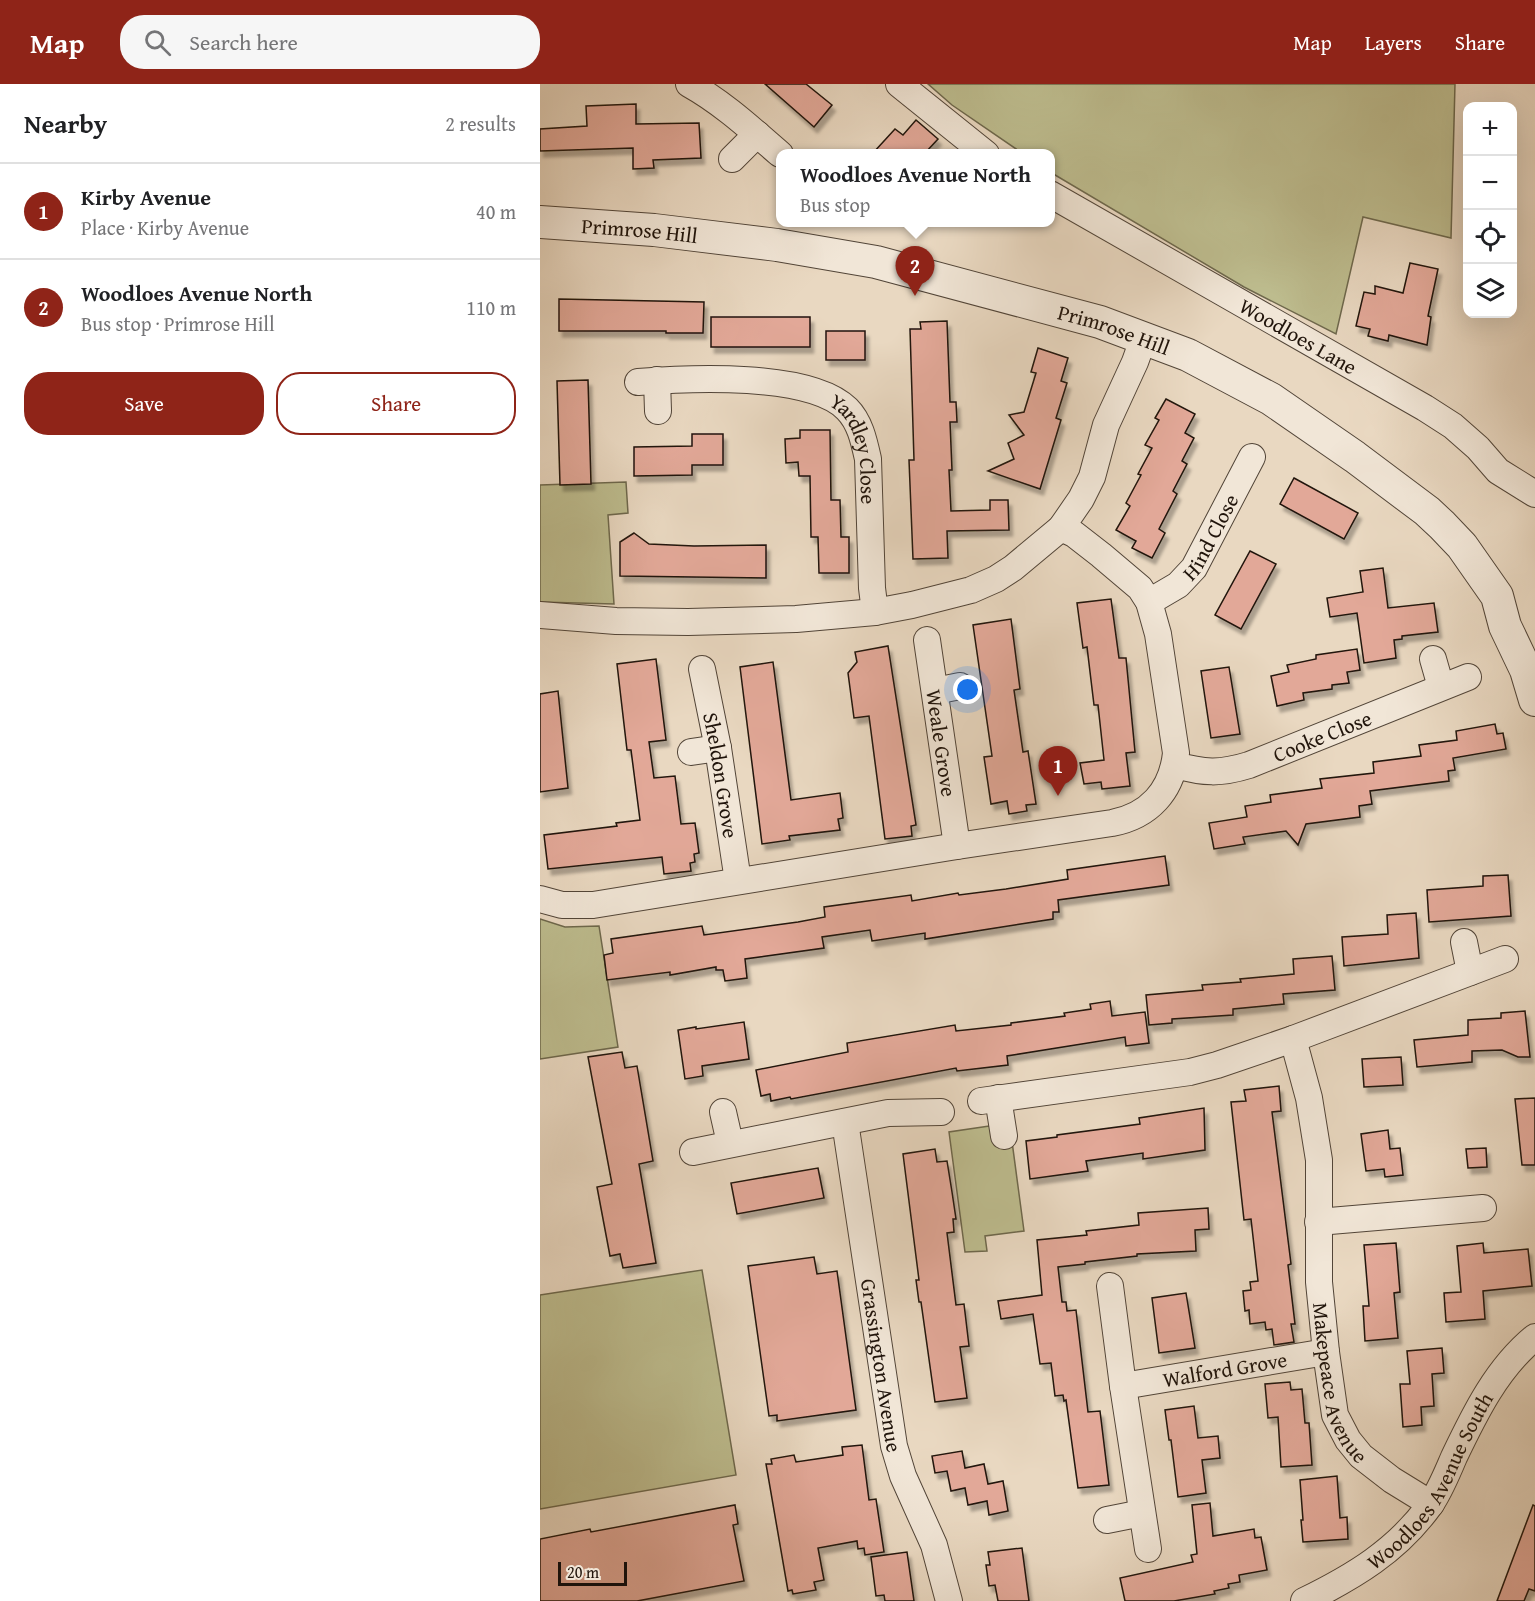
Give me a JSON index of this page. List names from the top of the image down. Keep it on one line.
{"streets":{"street":["Primrose Hill","Woodloes Lane","Yardley Close","Hind Close","Cooke Close","Weale Grove","Sheldon Grove","Grassington Avenue","Walford Grove","Makepeace Avenue","Woodloes Avenue South"]},"crossings":[["Walford Grove","Makepeace Avenue"],["Makepeace Avenue","Woodloes Avenue South"]],"scale_bar":"20 m","page":{"header":"Map","search":"Search here","nav":["Map","Layers","Share"],"heading":["Nearby","2 results"],"map_buttons":["+","−"],"popup":["Woodloes Avenue North","Bus stop"],"list":[{"mark":"1","name":"Kirby Avenue","note":"Place · Kirby Avenue","value":"40 m"},{"mark":"2","name":"Woodloes Avenue North","note":"Bus stop · Primrose Hill","value":"110 m"}],"pins":["2","1"],"buttons":["Save","Share"],"scale":"20 m"}}
